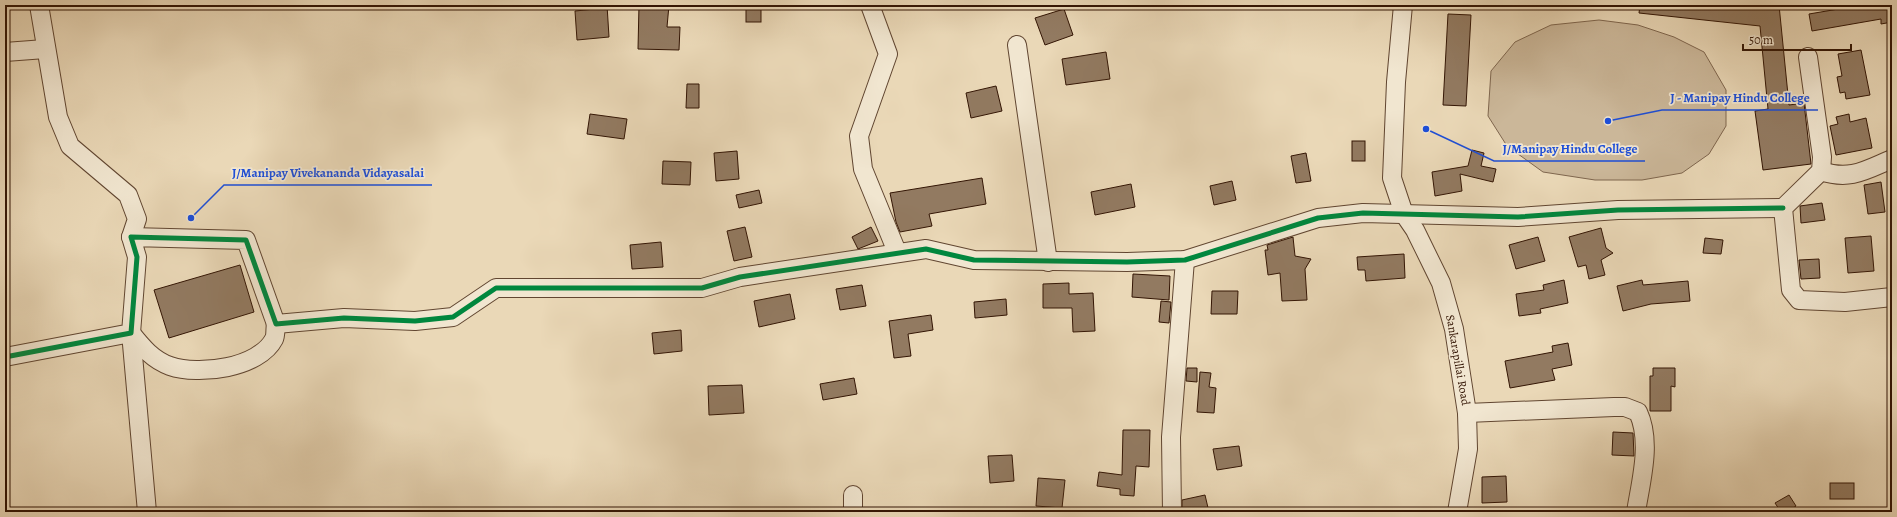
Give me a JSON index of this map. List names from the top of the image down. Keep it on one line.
{"streets":{"street":["Sankarapillai Road"]},"places":["J - Manipay Hindu College","J/Manipay Hindu College","J/Manipay Vivekananda Vidayasalai"],"scale_bar":"50 m"}
